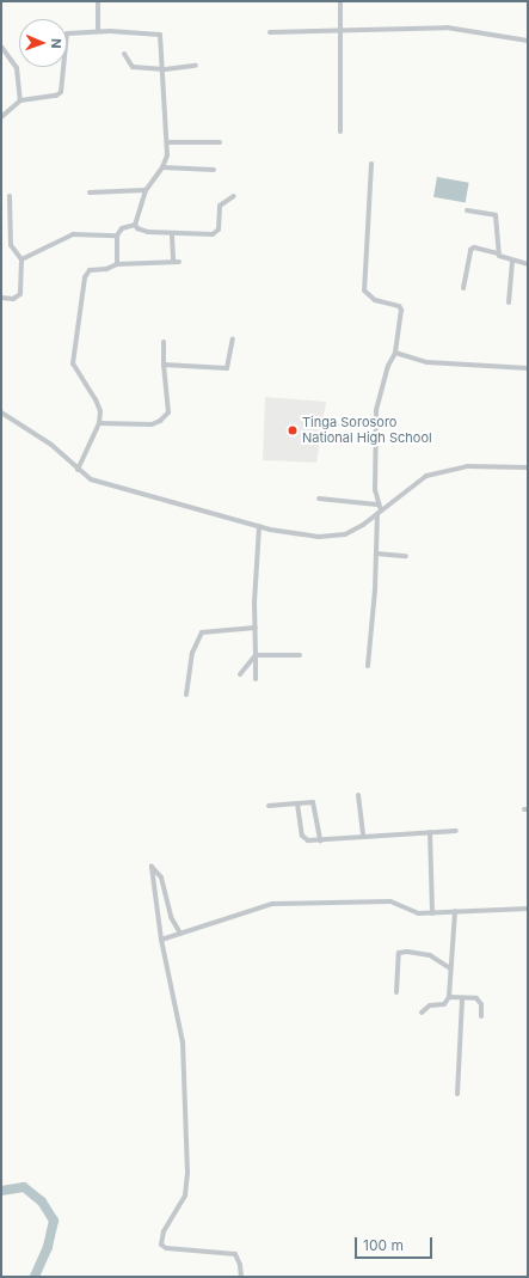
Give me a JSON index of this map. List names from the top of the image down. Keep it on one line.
{"places":["Tinga Sorosoro National High School"],"scale_bar":"100 m","north":"right"}
